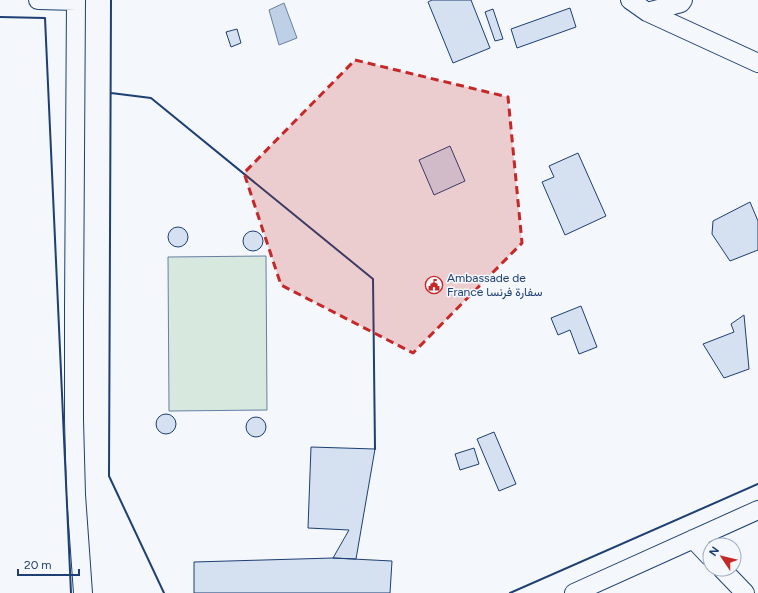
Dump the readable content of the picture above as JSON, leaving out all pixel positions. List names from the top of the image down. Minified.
{"places":{"public building":["Ambassade de France سفارة فرنسا"]},"scale_bar":"20 m","north":"top left"}
